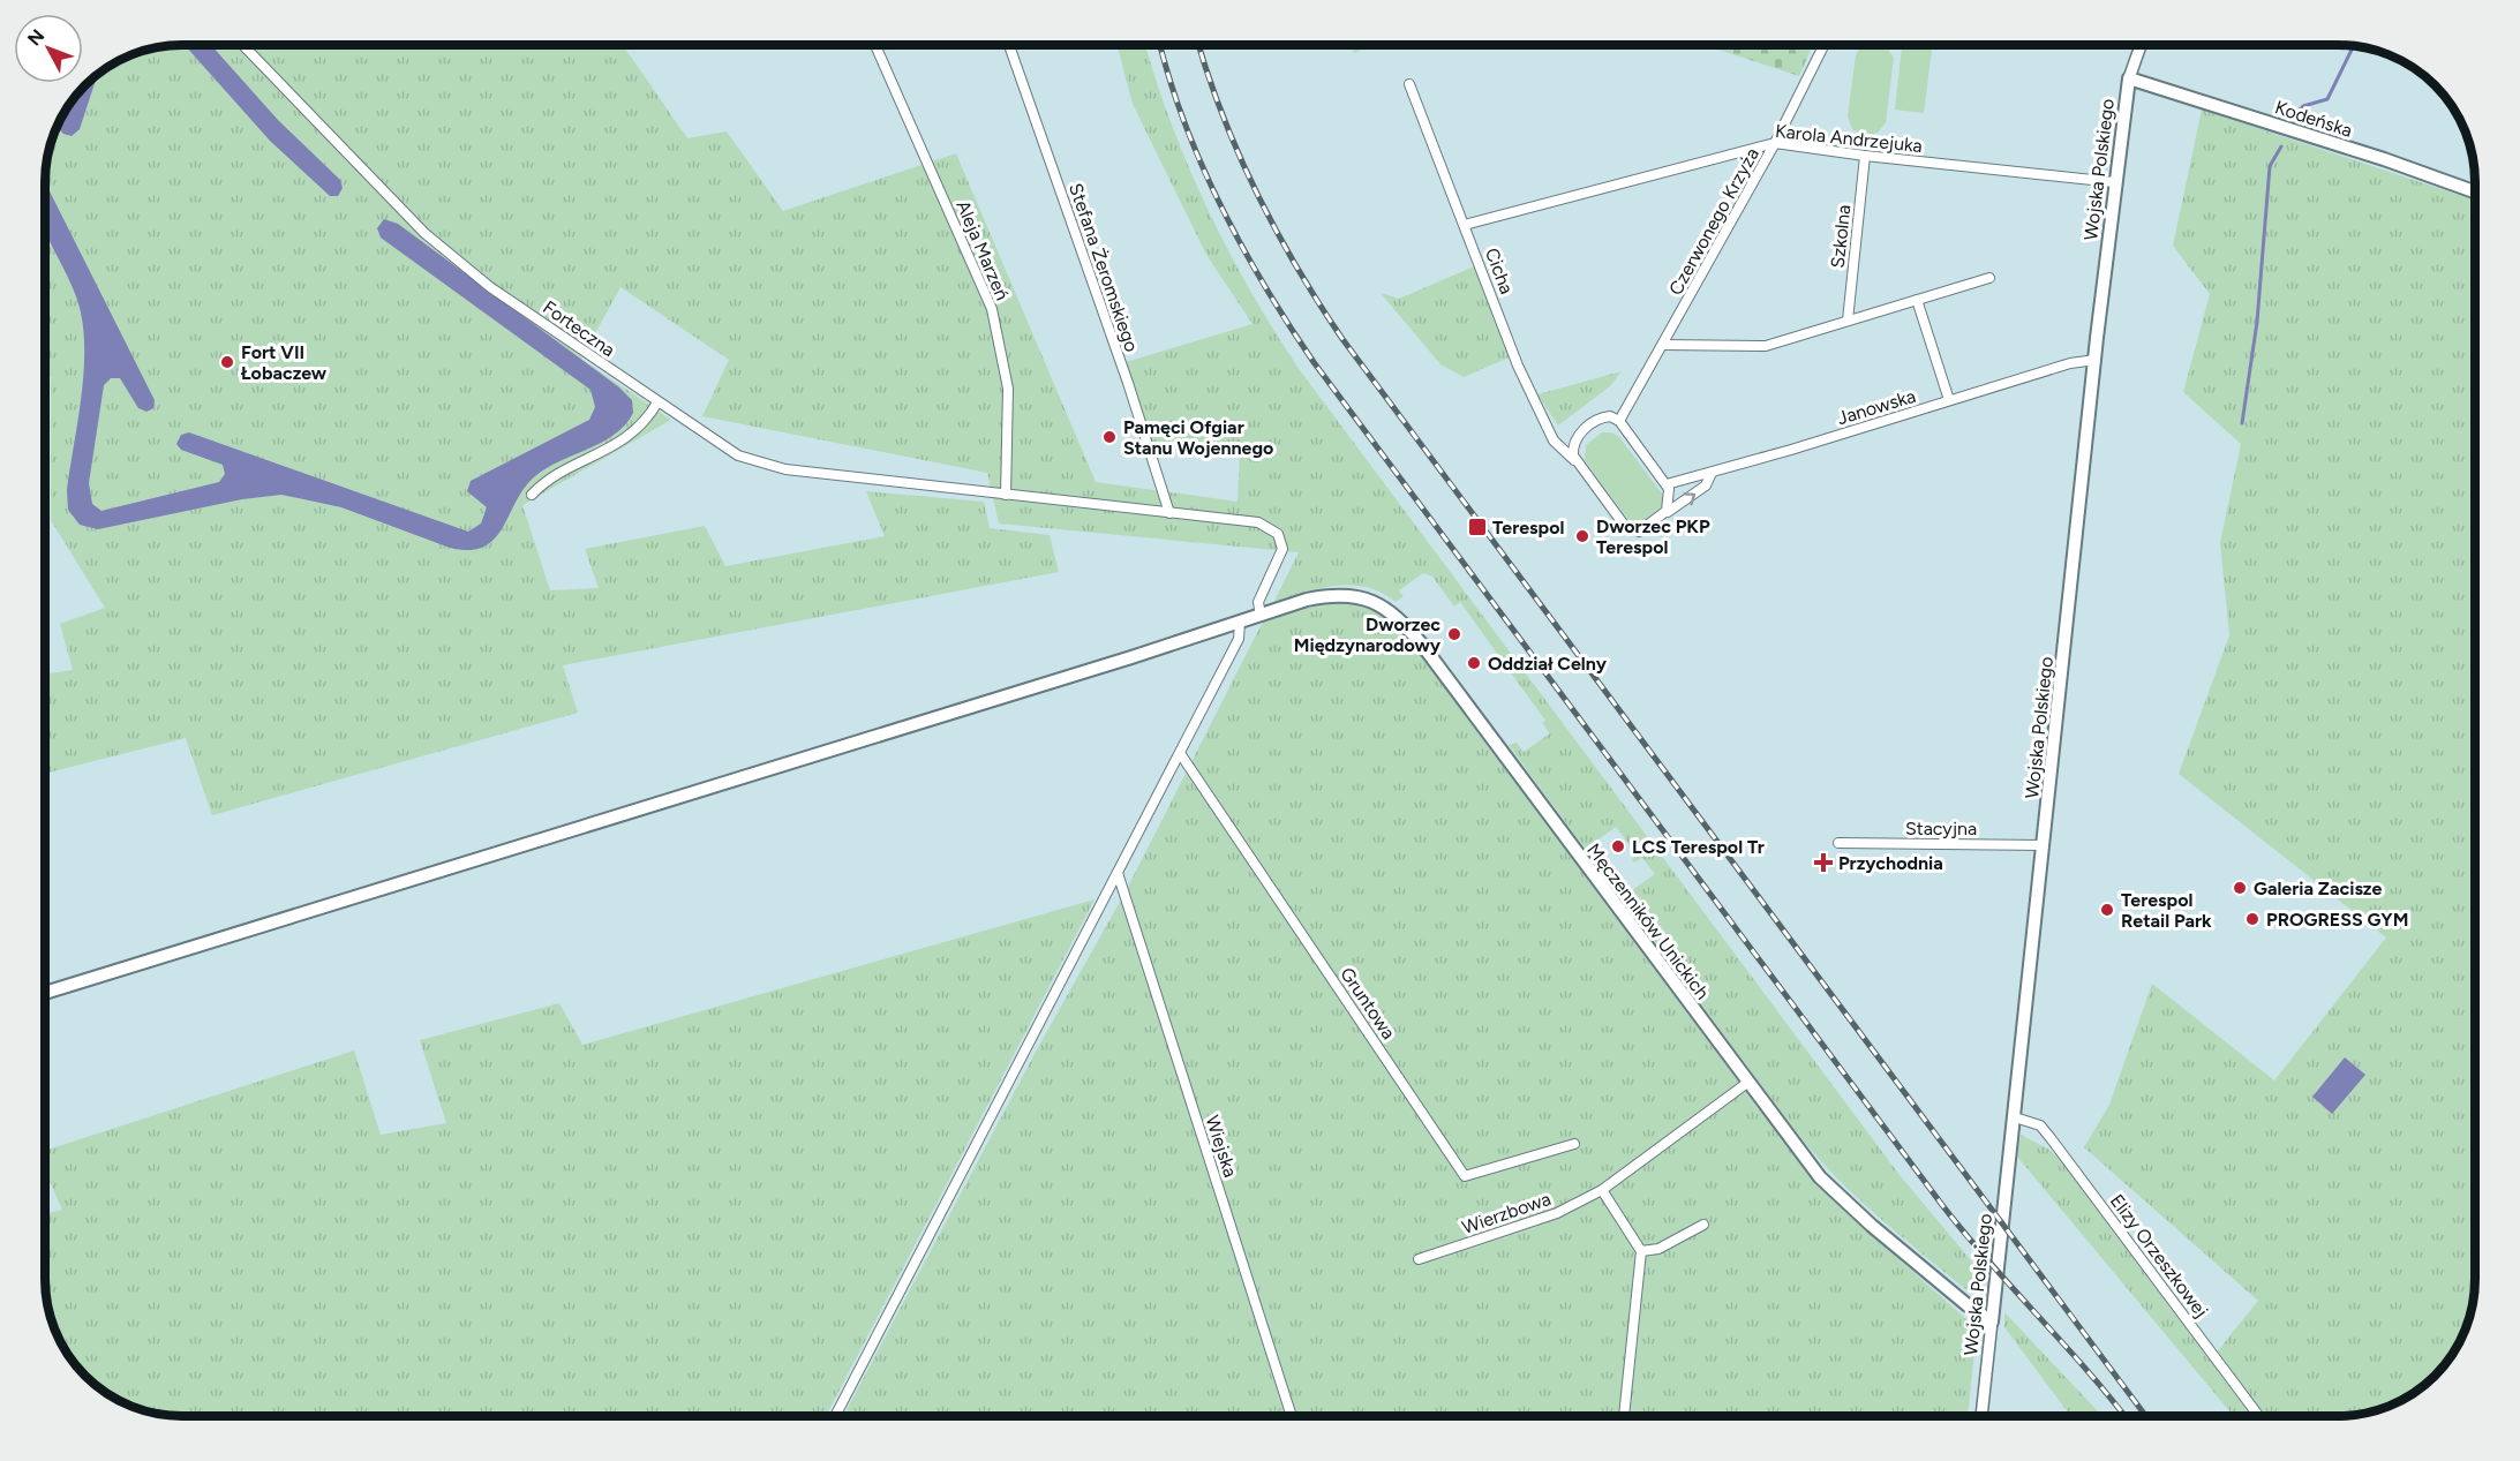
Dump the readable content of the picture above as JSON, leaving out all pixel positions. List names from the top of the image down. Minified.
{"streets":{"main road":["Kodeńska","Wojska Polskiego","Męczenników Unickich"],"street":["Karola Andrzejuka","Czerwonego Krzyża","Szkolna","Aleja Marzeń","Stefana Żeromskiego","Cicha","Forteczna","Janowska","Stacyjna","Gruntowa","Wiejska","Wierzbowa","Elizy Orzeszkowej"]},"crossings":[["Kodeńska","Wojska Polskiego"],["Karola Andrzejuka","Wojska Polskiego"],["Karola Andrzejuka","Czerwonego Krzyża"],["Karola Andrzejuka","Szkolna"],["Karola Andrzejuka","Cicha"],["Wojska Polskiego","Janowska"],["Wojska Polskiego","Stacyjna"],["Wojska Polskiego","Męczenników Unickich"],["Wojska Polskiego","Elizy Orzeszkowej"],["Aleja Marzeń","Forteczna"],["Stefana Żeromskiego","Forteczna"],["Cicha","Janowska"],["Forteczna","Męczenników Unickich"],["Męczenników Unickich","Wierzbowa"]],"places":{"other":["Fort VII Łobaczew","Pamęci Ofgiar Stanu Wojennego","Dworzec PKP Terespol","Dworzec Międzynarodowy","Oddział Celny","LCS Terespol Tr","Galeria Zacisze","Terespol Retail Park","PROGRESS GYM"],"transit":["Terespol"],"health":["Przychodnia"]},"north":"top left"}
